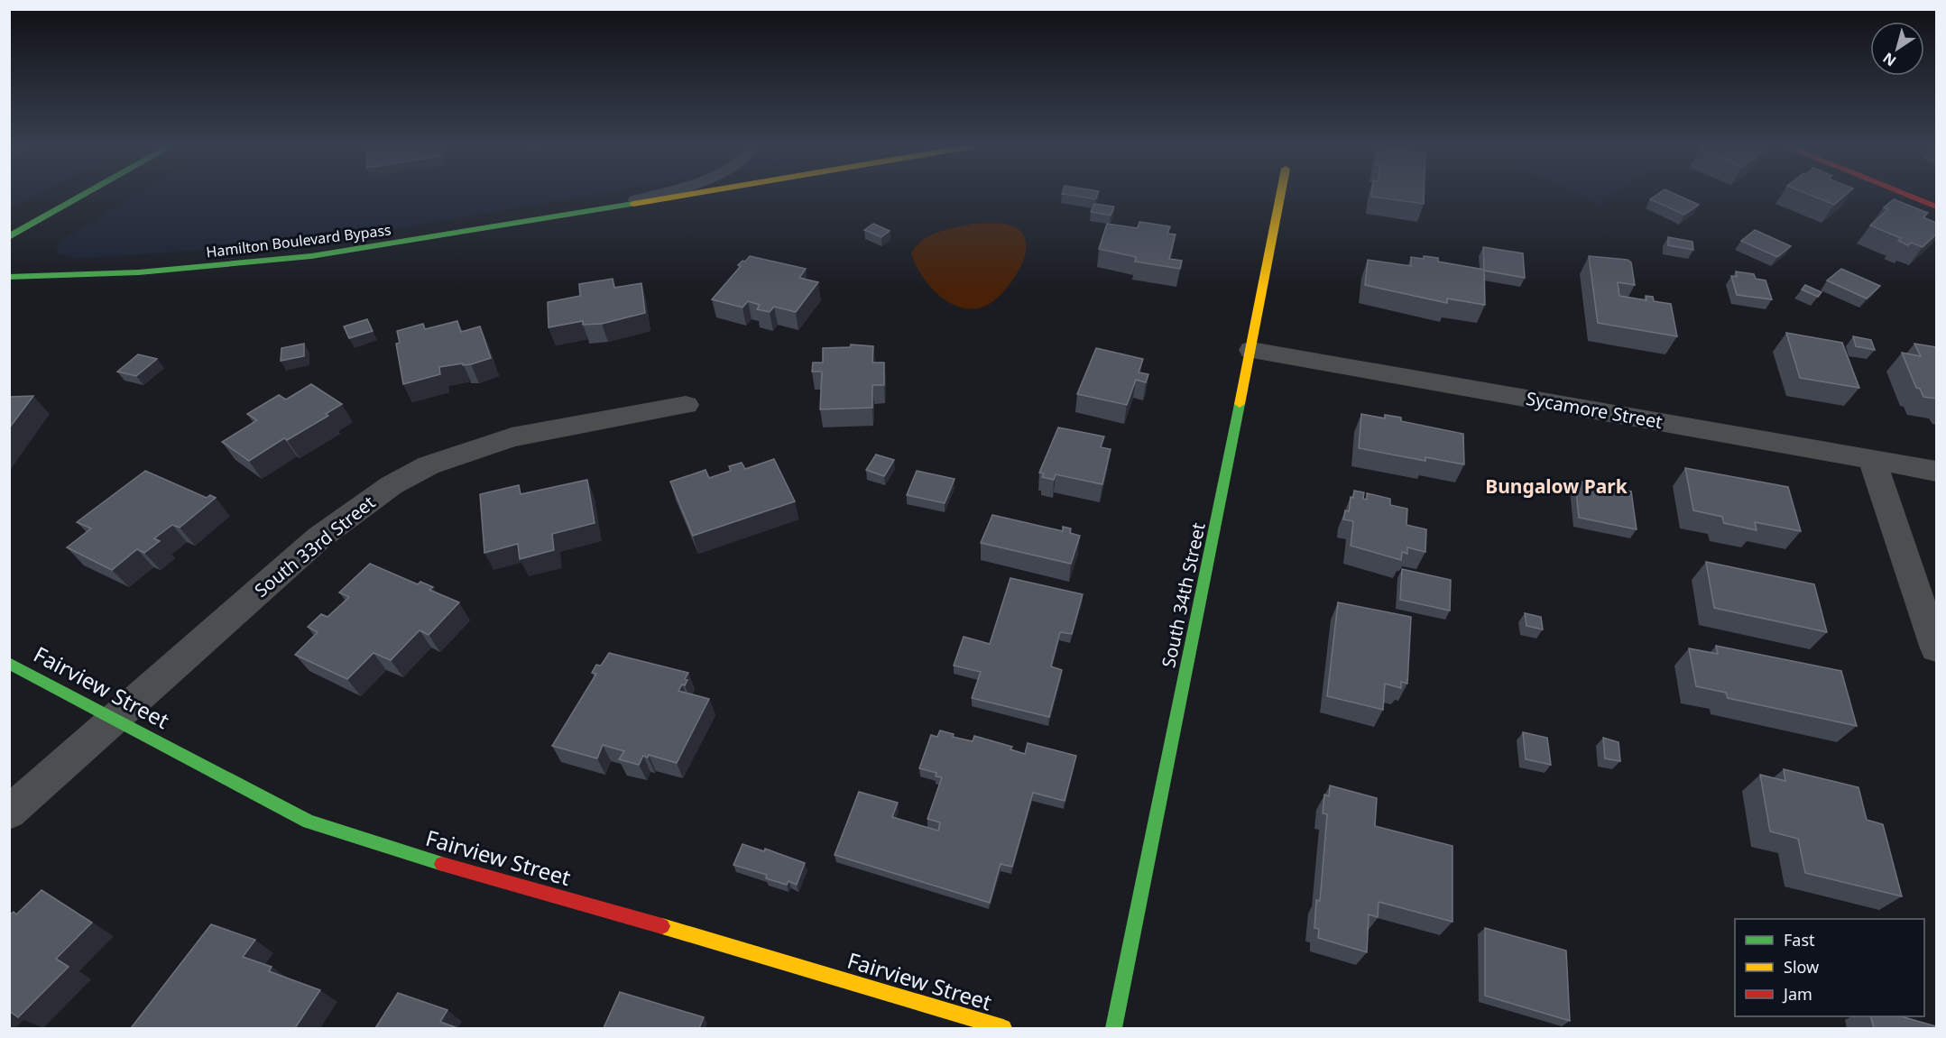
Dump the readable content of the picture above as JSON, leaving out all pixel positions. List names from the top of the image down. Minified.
{"streets":{"street":["Hamilton Boulevard Bypass","Sycamore Street","South 33rd Street","South 34th Street","Fairview Street"]},"crossings":[["Sycamore Street","South 34th Street"],["South 33rd Street","Fairview Street"]],"districts":["Bungalow Park"],"legend":["Fast","Slow","Jam"],"north":"bottom left"}
